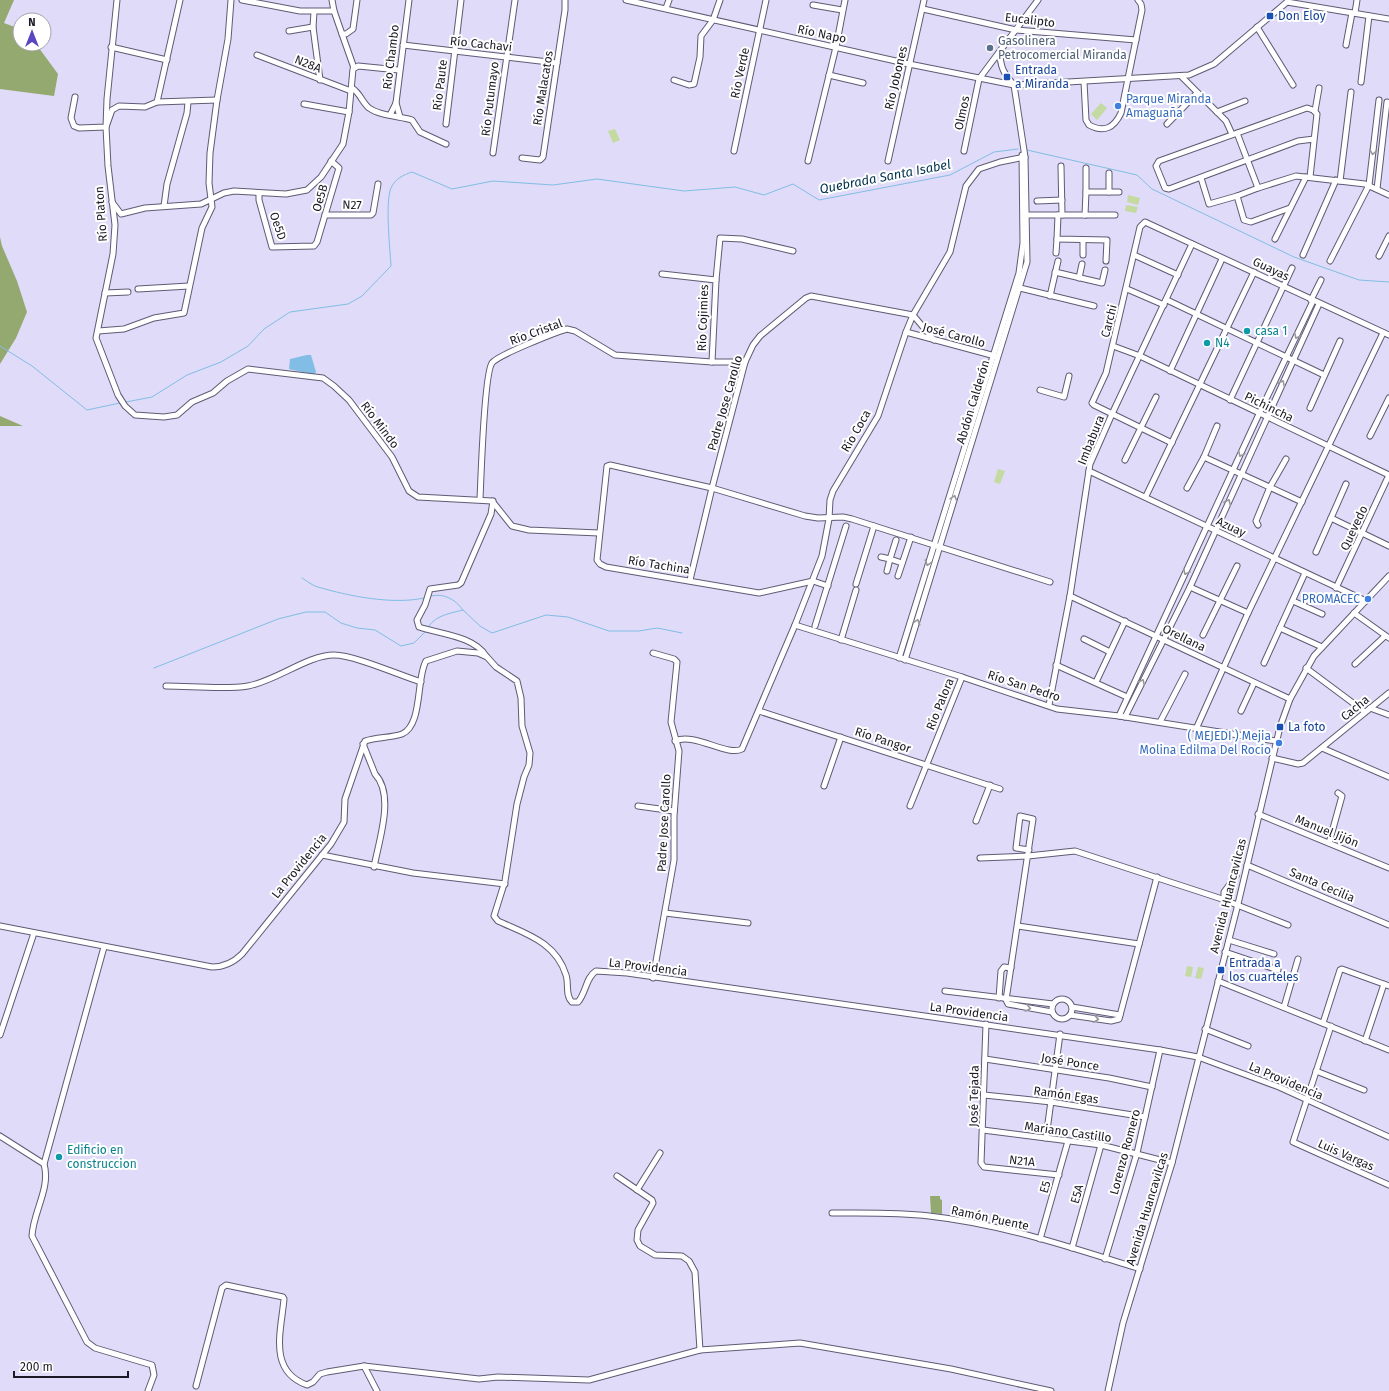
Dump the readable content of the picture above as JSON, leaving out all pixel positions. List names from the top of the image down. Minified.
{"streets":{"street":["Eucalipto","Río Napo","Río Cachavi","Río Chambo","N28A","Río Verde","Río Jobones","Río Paute","Río Malacatos","Río Putumayo","Olmos","Oe5B","N27","Río Platon","Oe5D","Guayas","Río Cojimies","Carchi","Río Cristal","José Carollo","Abdón Calderón","Padre Jose Carollo","Pichincha","Río Mindo","Río Coca","Imbabura","Azuay","Quevedo","Río Tachina","Orellana","Río San Pedro","Río Palora","Cacha","Río Pangor","Manuel Jijón","La Providencia","Santa Cecilia","Avenida Huancavilcas","José Ponce","Ramón Egas","José Tejada","Mariano Castillo","Lorenzo Romero","Luis Vargas","N21A","E5","E5A","Ramón Puente"]},"crossings":[["Eucalipto","Río Jobones"],["Río Napo","Río Verde"],["Río Napo","Río Jobones"],["Río Napo","Olmos"],["Río Napo","Abdón Calderón"],["Río Cachavi","Río Chambo"],["Río Cachavi","Río Paute"],["Río Cachavi","Río Malacatos"],["Río Cachavi","Río Putumayo"],["Oe5B","N27"],["Oe5B","Oe5D"],["Río Platon","Río Mindo"],["Guayas","Carchi"],["Guayas","Imbabura"],["Río Cojimies","Río Cristal"],["Carchi","Pichincha"],["Carchi","Imbabura"],["Río Cristal","Padre Jose Carollo"],["Río Cristal","Río Mindo"],["José Carollo","Abdón Calderón"],["José Carollo","Río Coca"],["Abdón Calderón","Río Coca"],["Abdón Calderón","Río San Pedro"],["Padre Jose Carollo","Río Coca"],["Padre Jose Carollo","Río Tachina"],["Padre Jose Carollo","La Providencia"],["Pichincha","Imbabura"],["Pichincha","Quevedo"],["Río Coca","Río Tachina"],["Río Coca","Río San Pedro"],["Río Coca","Río Pangor"],["Imbabura","Azuay"],["Imbabura","Orellana"],["Imbabura","Río San Pedro"],["Azuay","Quevedo"],["Azuay","Avenida Huancavilcas"],["Orellana","Avenida Huancavilcas"],["Río San Pedro","Río Palora"],["Río San Pedro","Avenida Huancavilcas"],["Río Palora","Río Pangor"],["Cacha","Avenida Huancavilcas"],["Manuel Jijón","Avenida Huancavilcas"],["La Providencia","Avenida Huancavilcas"],["La Providencia","José Tejada"],["La Providencia","Lorenzo Romero"],["La Providencia","Luis Vargas"],["Santa Cecilia","Avenida Huancavilcas"],["Avenida Huancavilcas","Mariano Castillo"],["Avenida Huancavilcas","Ramón Puente"],["José Ponce","José Tejada"],["José Ponce","Lorenzo Romero"],["Ramón Egas","José Tejada"],["Ramón Egas","Lorenzo Romero"],["José Tejada","Mariano Castillo"],["José Tejada","N21A"],["Mariano Castillo","Lorenzo Romero"],["Mariano Castillo","E5"],["Mariano Castillo","E5A"],["Lorenzo Romero","Ramón Puente"],["N21A","E5"],["E5","Ramón Puente"],["E5A","Ramón Puente"]],"water":["Quebrada Santa Isabel"],"places":{"transit":["Don Eloy","Entrada a Miranda","La foto","Entrada a los cuarteles"],"other":["Gasolinera Petrocomercial Miranda","Parque Miranda Amaguaña","casa 1","N4","PROMACEC","( MEJEDI ) Mejia Molina Edilma Del Rocío","Edificio en construccion"]},"scale_bar":"200 m","north":"top"}
